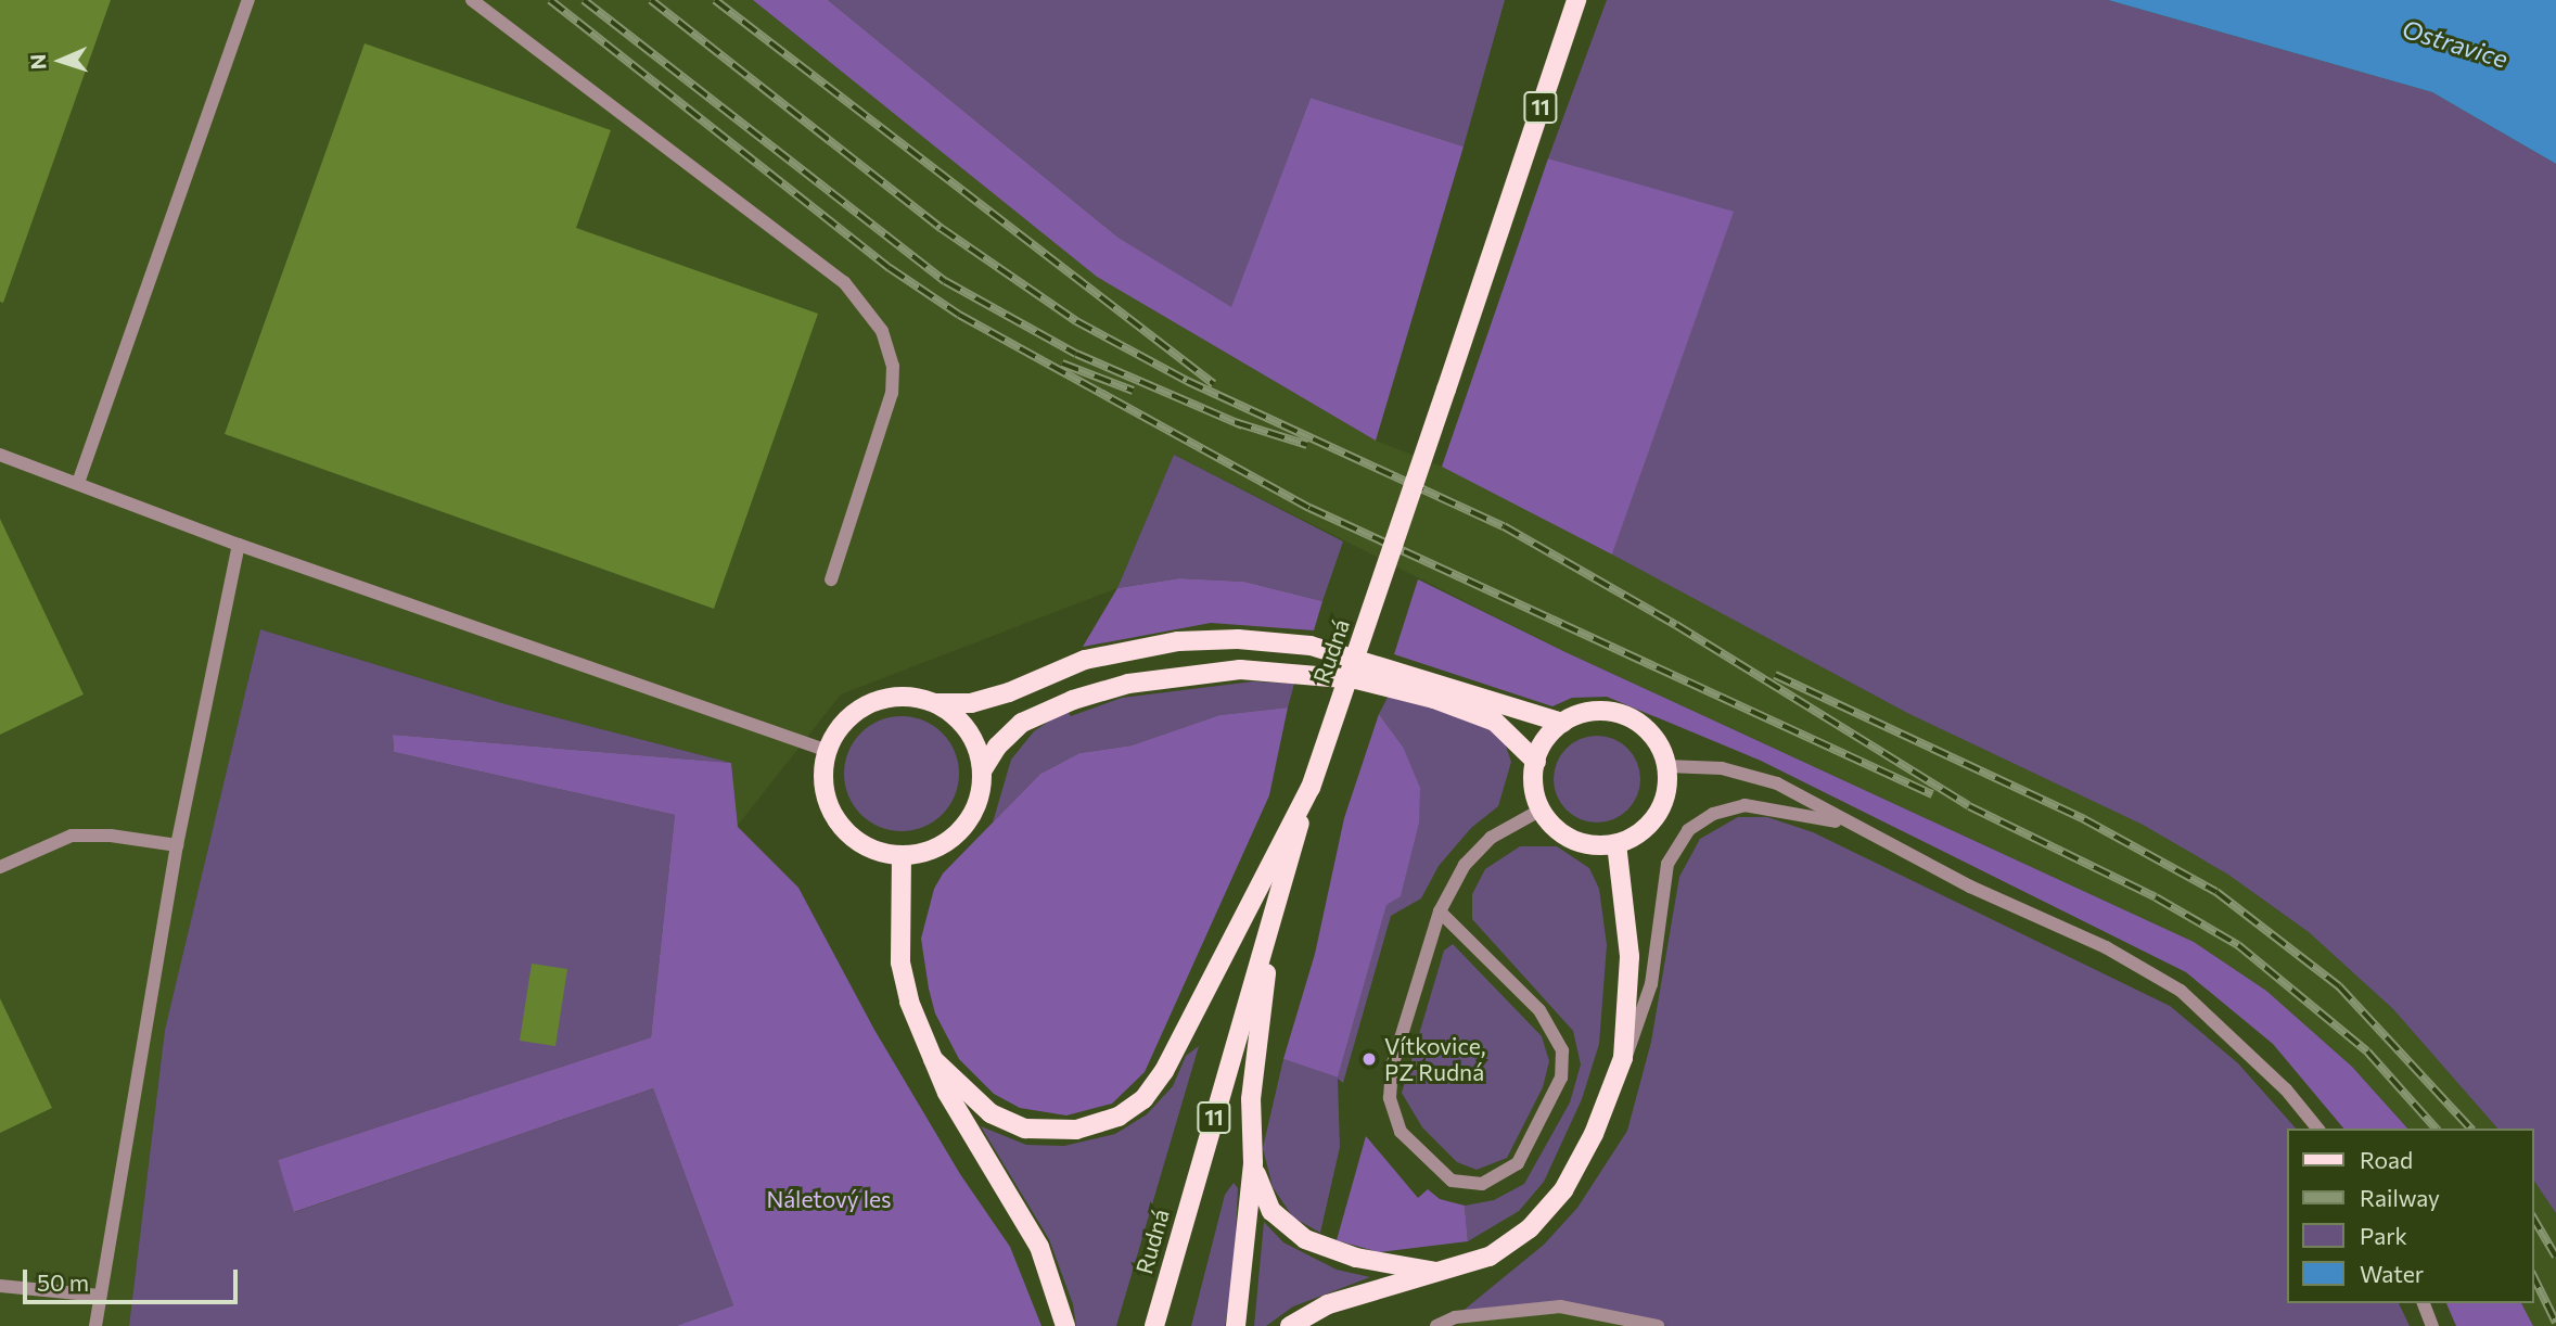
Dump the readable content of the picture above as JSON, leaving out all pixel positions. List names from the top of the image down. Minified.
{"streets":{"main road":["11","Rudná"]},"water":["Ostravice"],"parks":["Náletový les"],"places":["Vítkovice, PZ Rudná"],"legend":["Road","Railway","Park","Water"],"scale_bar":"50 m","north":"left"}
